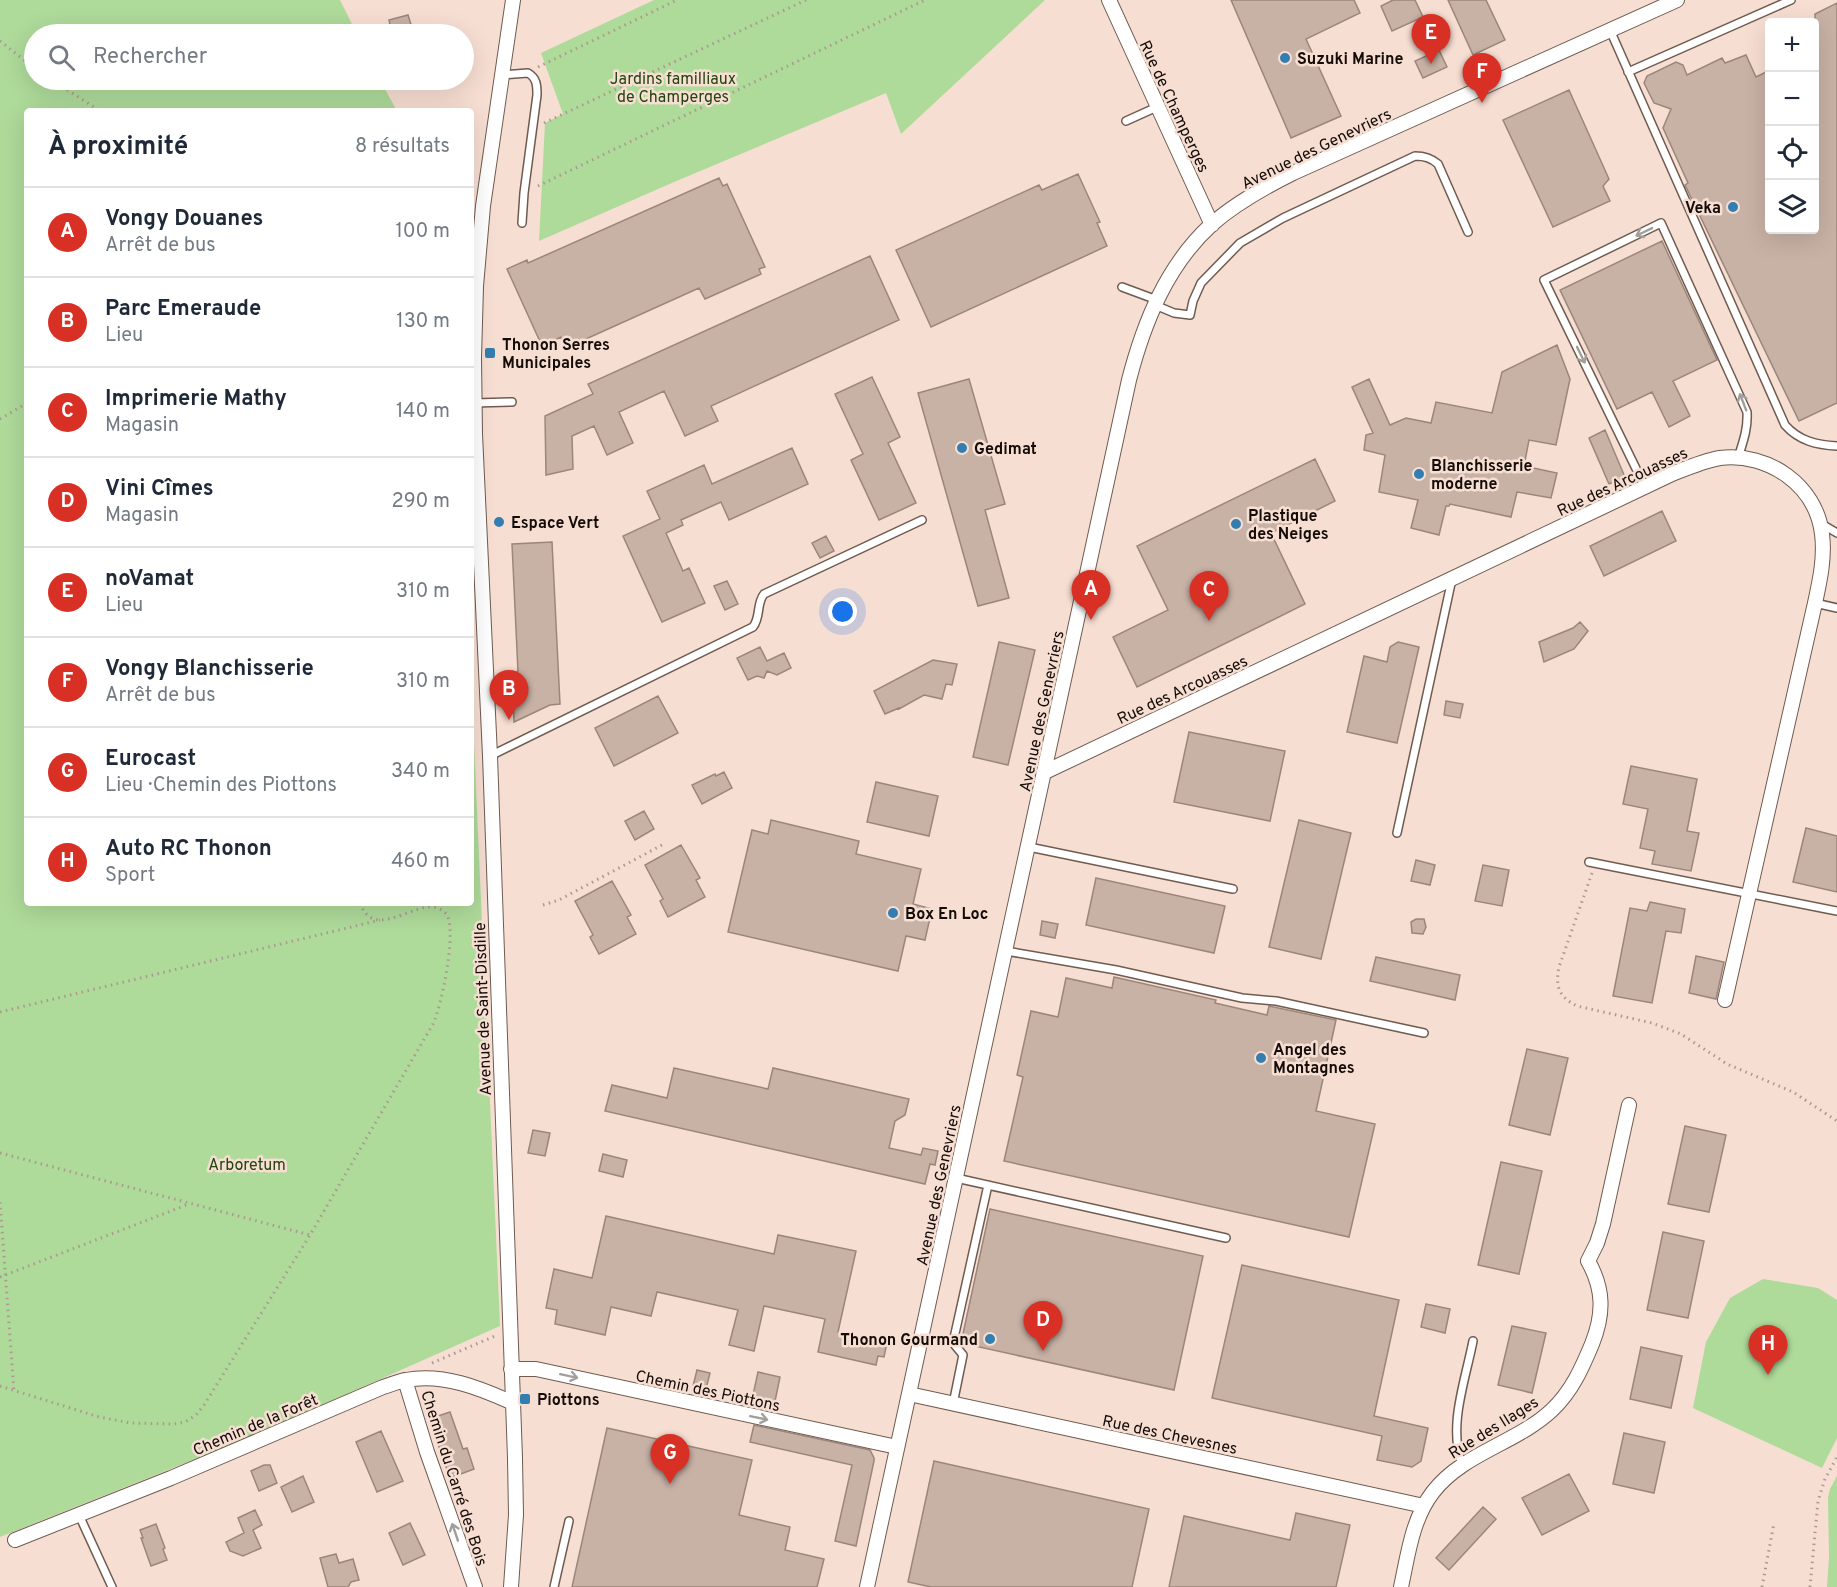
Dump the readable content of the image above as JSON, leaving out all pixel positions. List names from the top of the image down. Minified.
{"streets":{"street":["Rue de Champerges","Avenue des Genevriers","Rue des Arcouasses","Avenue de Saint-Disdille","Chemin des Piottons","Chemin de la Forêt","Rue des Ilages","Rue des Chevesnes","Chemin du Carré des Bois"]},"crossings":[["Rue de Champerges","Avenue des Genevriers"],["Avenue des Genevriers","Rue des Arcouasses"],["Avenue des Genevriers","Chemin des Piottons"],["Avenue des Genevriers","Rue des Chevesnes"],["Avenue de Saint-Disdille","Chemin des Piottons"],["Avenue de Saint-Disdille","Chemin de la Forêt"],["Chemin de la Forêt","Chemin du Carré des Bois"],["Rue des Ilages","Rue des Chevesnes"]],"one_way":["Chemin des Piottons","Chemin du Carré des Bois"],"parks":["Jardins familliaux de Champerges","Arboretum"],"places":{"other":["Suzuki Marine","Veka","Gedimat","Blanchisserie moderne","Espace Vert","Plastique des Neiges","Box En Loc","Angel des Montagnes","Thonon Gourmand"],"transit":["Thonon Serres Municipales","Piottons"]},"page":{"pins":["E","F","A","C","B","D","H","G"],"map_buttons":["+","−"],"search":"Rechercher","heading":["À proximité","8 résultats"],"list":[{"mark":"A","name":"Vongy Douanes","note":"Arrêt de bus","value":"100 m"},{"mark":"B","name":"Parc Emeraude","note":"Lieu","value":"130 m"},{"mark":"C","name":"Imprimerie Mathy","note":"Magasin","value":"140 m"},{"mark":"D","name":"Vini Cîmes","note":"Magasin","value":"290 m"},{"mark":"E","name":"noVamat","note":"Lieu","value":"310 m"},{"mark":"F","name":"Vongy Blanchisserie","note":"Arrêt de bus","value":"310 m"},{"mark":"G","name":"Eurocast","note":"Lieu · Chemin des Piottons","value":"340 m"},{"mark":"H","name":"Auto RC Thonon","note":"Sport","value":"460 m"}]}}
